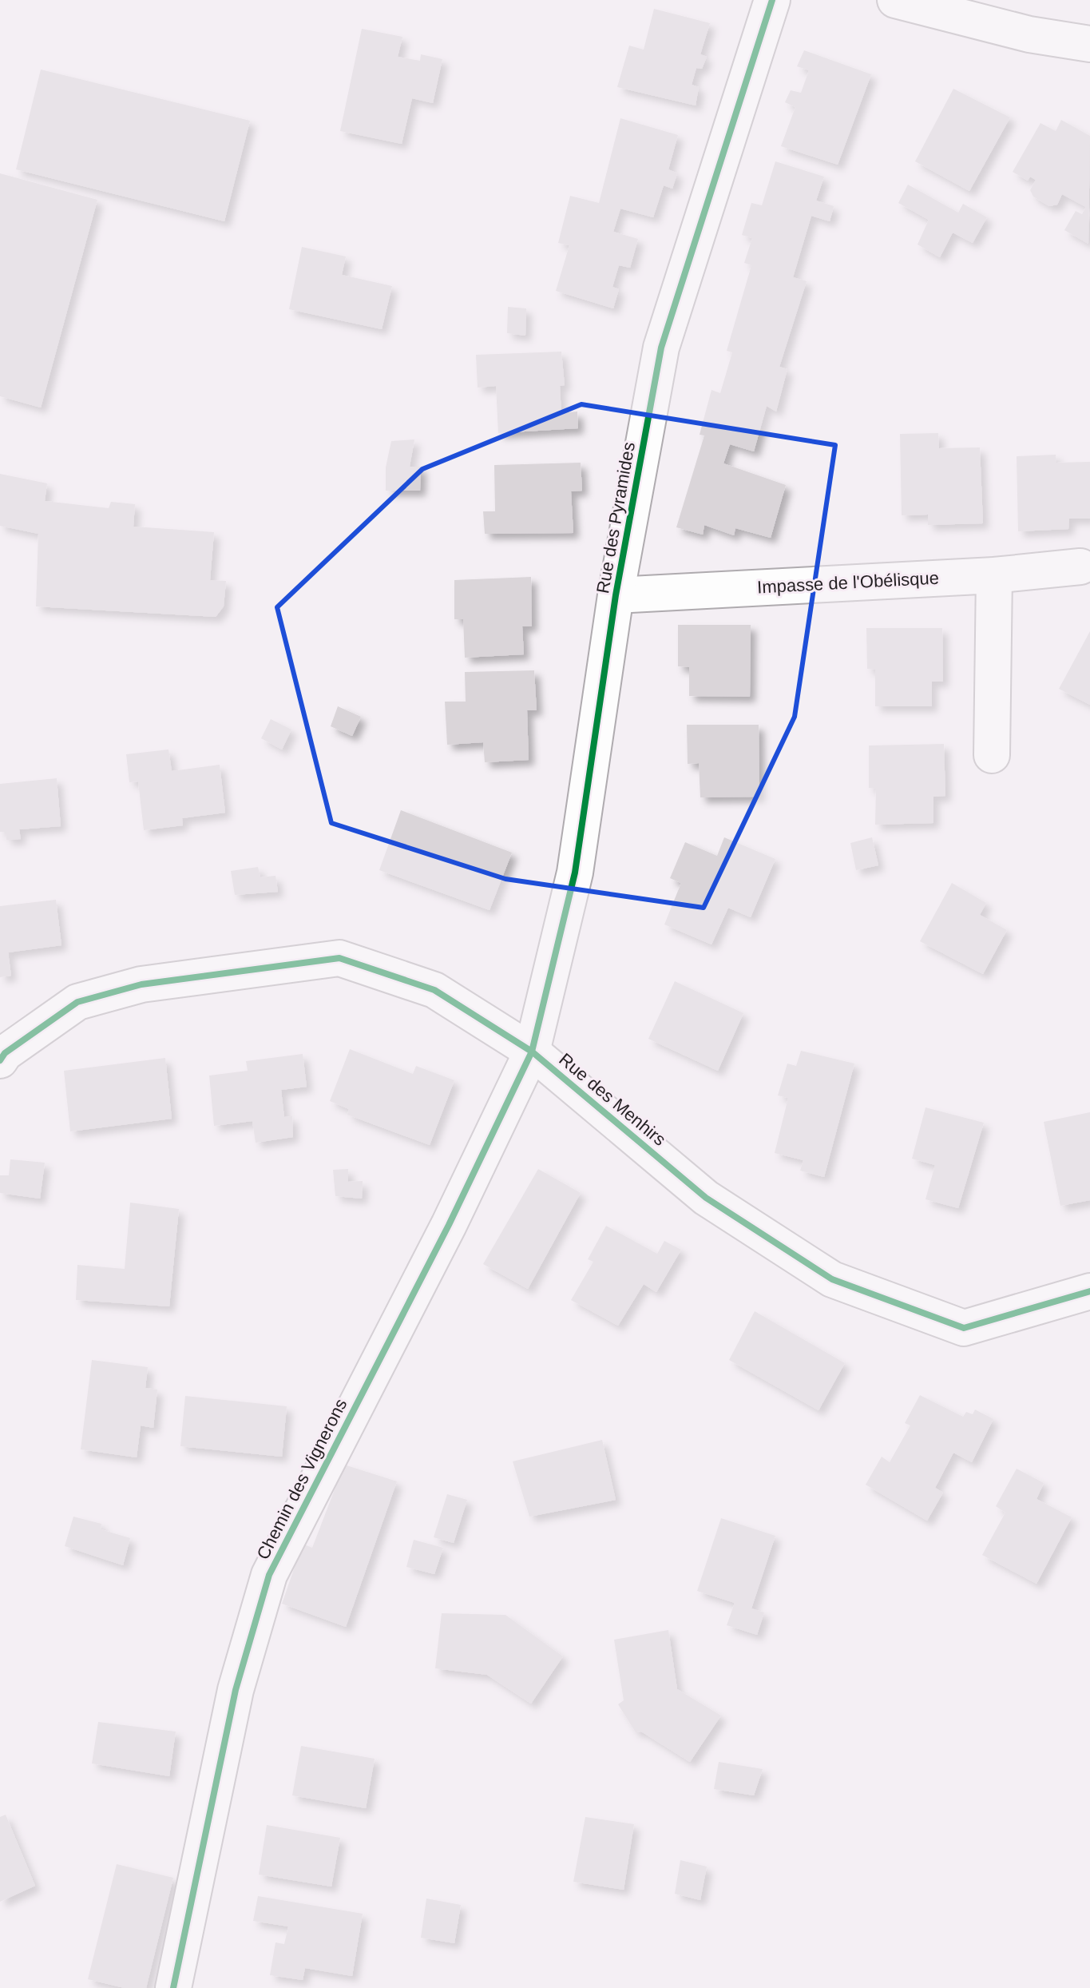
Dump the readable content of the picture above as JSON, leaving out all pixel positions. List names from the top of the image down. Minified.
{"streets":{"street":["Rue des Pyramides","Impasse de l'Obélisque","Rue des Menhirs","Chemin des Vignerons"]},"crossings":[["Rue des Pyramides","Impasse de l'Obélisque"],["Rue des Pyramides","Rue des Menhirs"],["Rue des Pyramides","Chemin des Vignerons"],["Rue des Menhirs","Chemin des Vignerons"]]}
